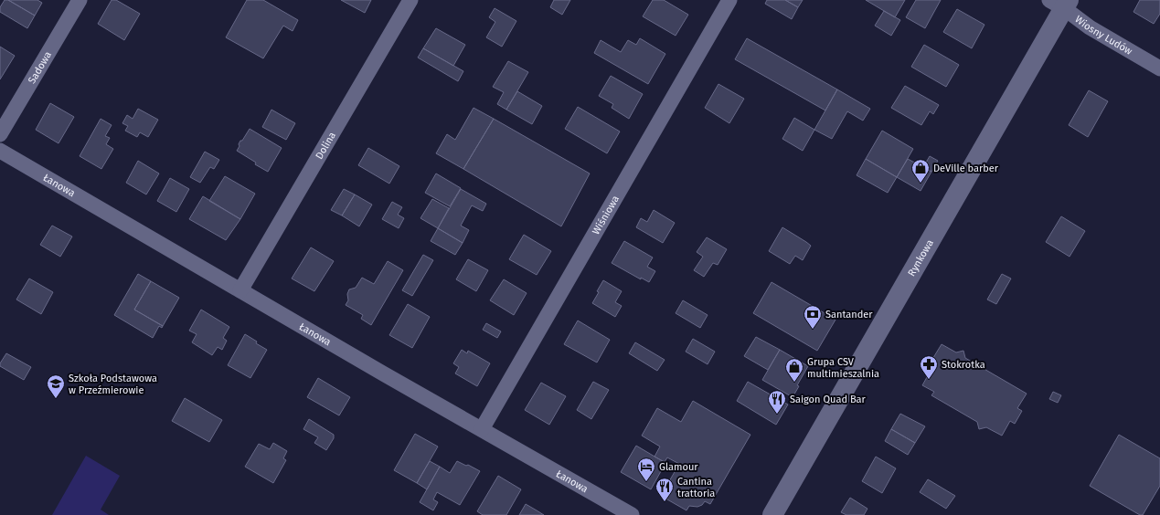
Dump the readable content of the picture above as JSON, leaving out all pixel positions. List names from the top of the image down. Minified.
{"streets":{"street":["Wiosny Ludów","Sadowa","Dolina","Łanowa","Wiśniowa","Rynkowa"]},"crossings":[["Wiosny Ludów","Rynkowa"],["Dolina","Łanowa"],["Łanowa","Wiśniowa"]],"places":{"shop":["DeVille barber","Grupa CSV multimieszalnia"],"bank":["Santander"],"pharmacy":["Stokrotka"],"school or university":["Szkoła Podstawowa w Przeźmierowie"],"restaurant":["Saigon Quad Bar","Cantina trattoria"],"hotel":["Glamour"]}}
